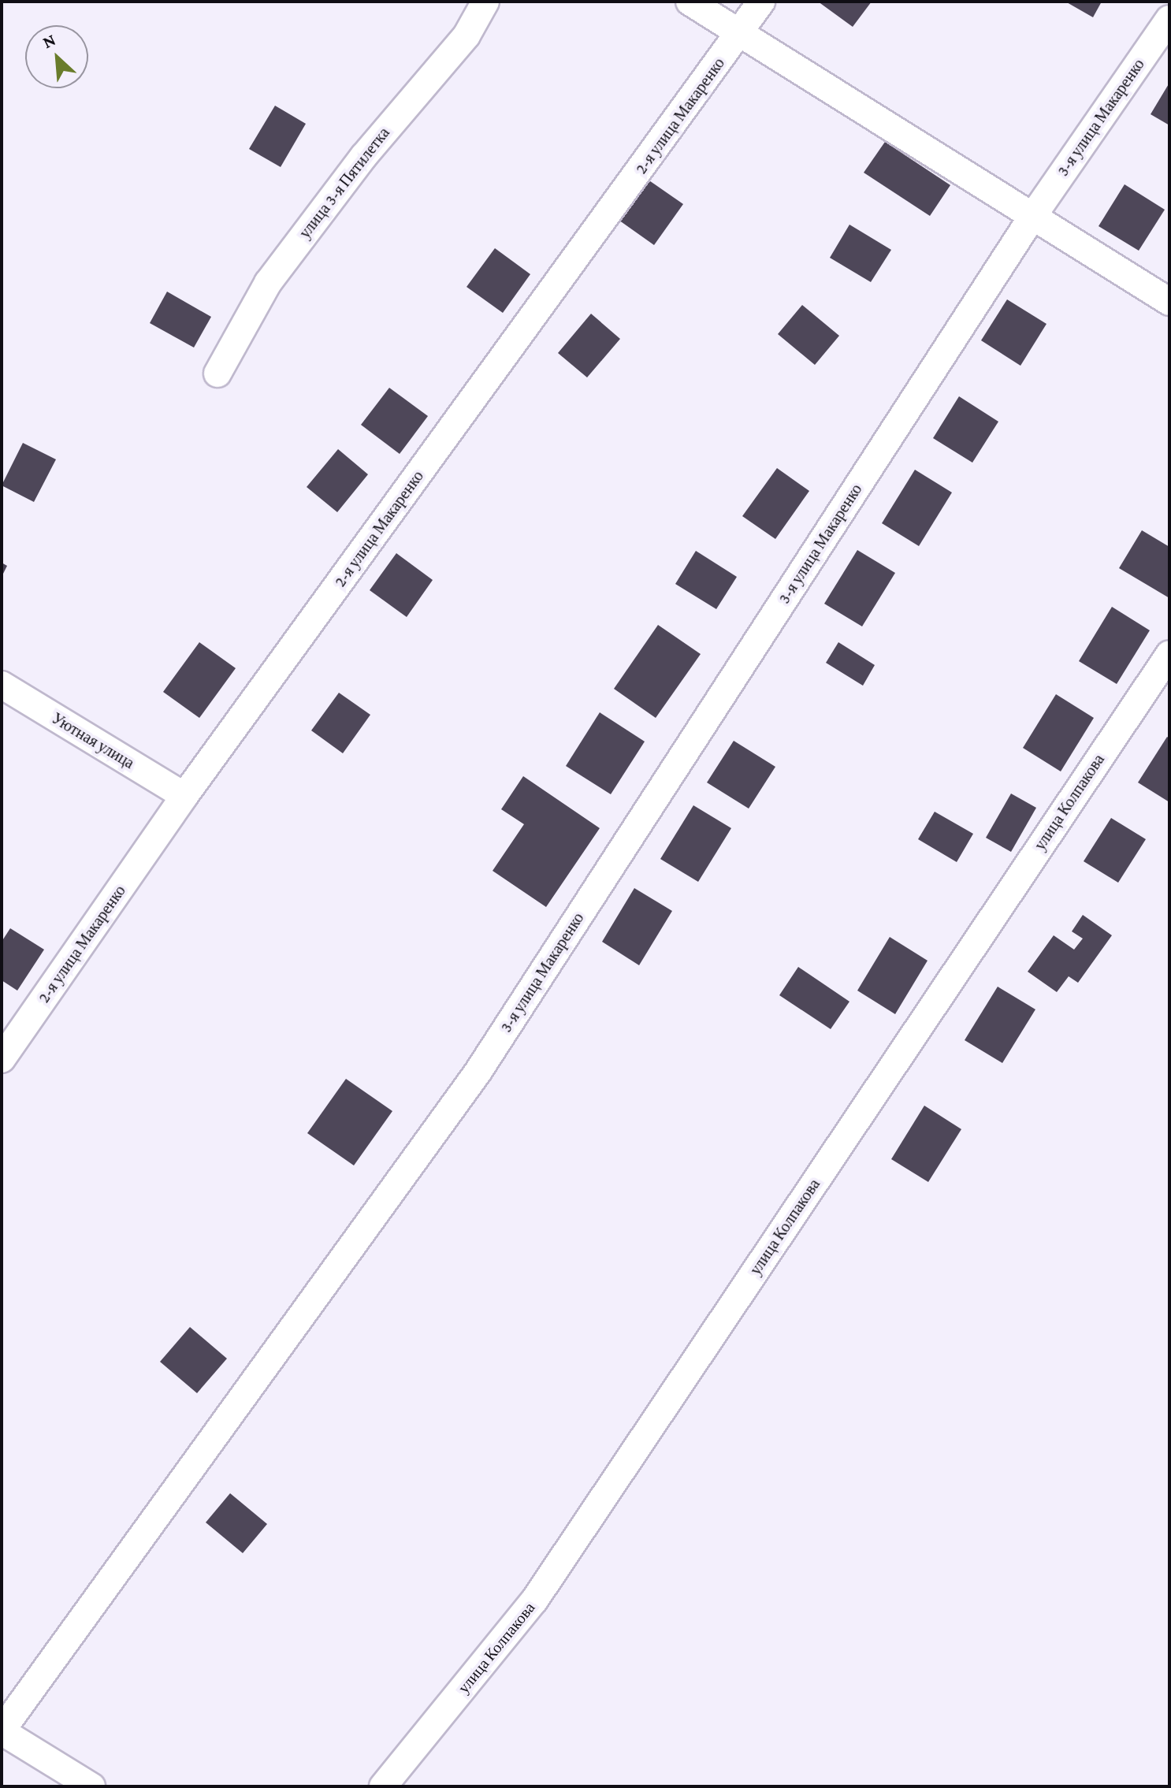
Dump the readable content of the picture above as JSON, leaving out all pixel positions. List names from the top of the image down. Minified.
{"streets":{"street":["2-я улица Макаренко","3-я улица Макаренко","улица 3-я Пятилетка","Уютная улица","улица Колпакова"]},"crossings":[["2-я улица Макаренко","Уютная улица"]],"north":"top left"}
